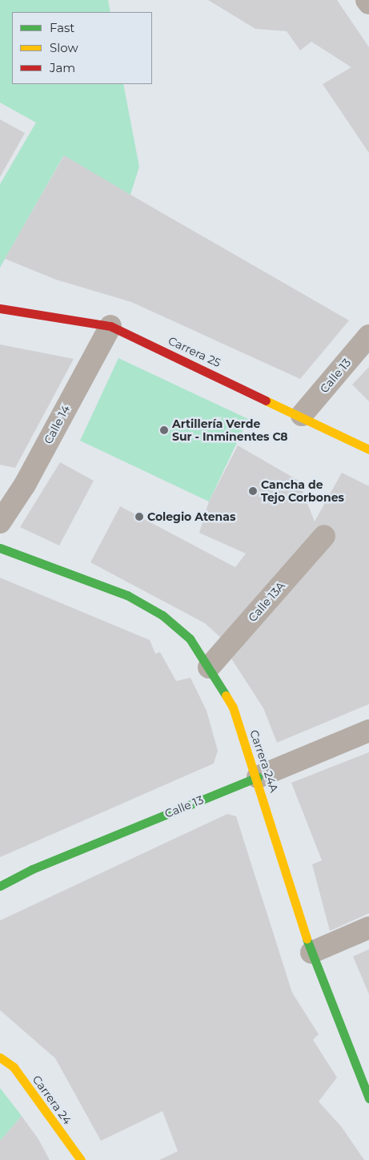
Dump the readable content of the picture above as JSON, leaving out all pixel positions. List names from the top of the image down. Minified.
{"streets":{"street":["Carrera 25","Calle 13","Calle 14","Calle 13A","Carrera 24A","Carrera 24"]},"crossings":[["Carrera 25","Calle 13"],["Carrera 25","Calle 14"],["Calle 13","Carrera 24A"],["Calle 13A","Carrera 24A"]],"places":["Artillería Verde Sur - Inminentes C8","Cancha de Tejo Corbones","Colegio Atenas"],"legend":["Fast","Slow","Jam"]}
